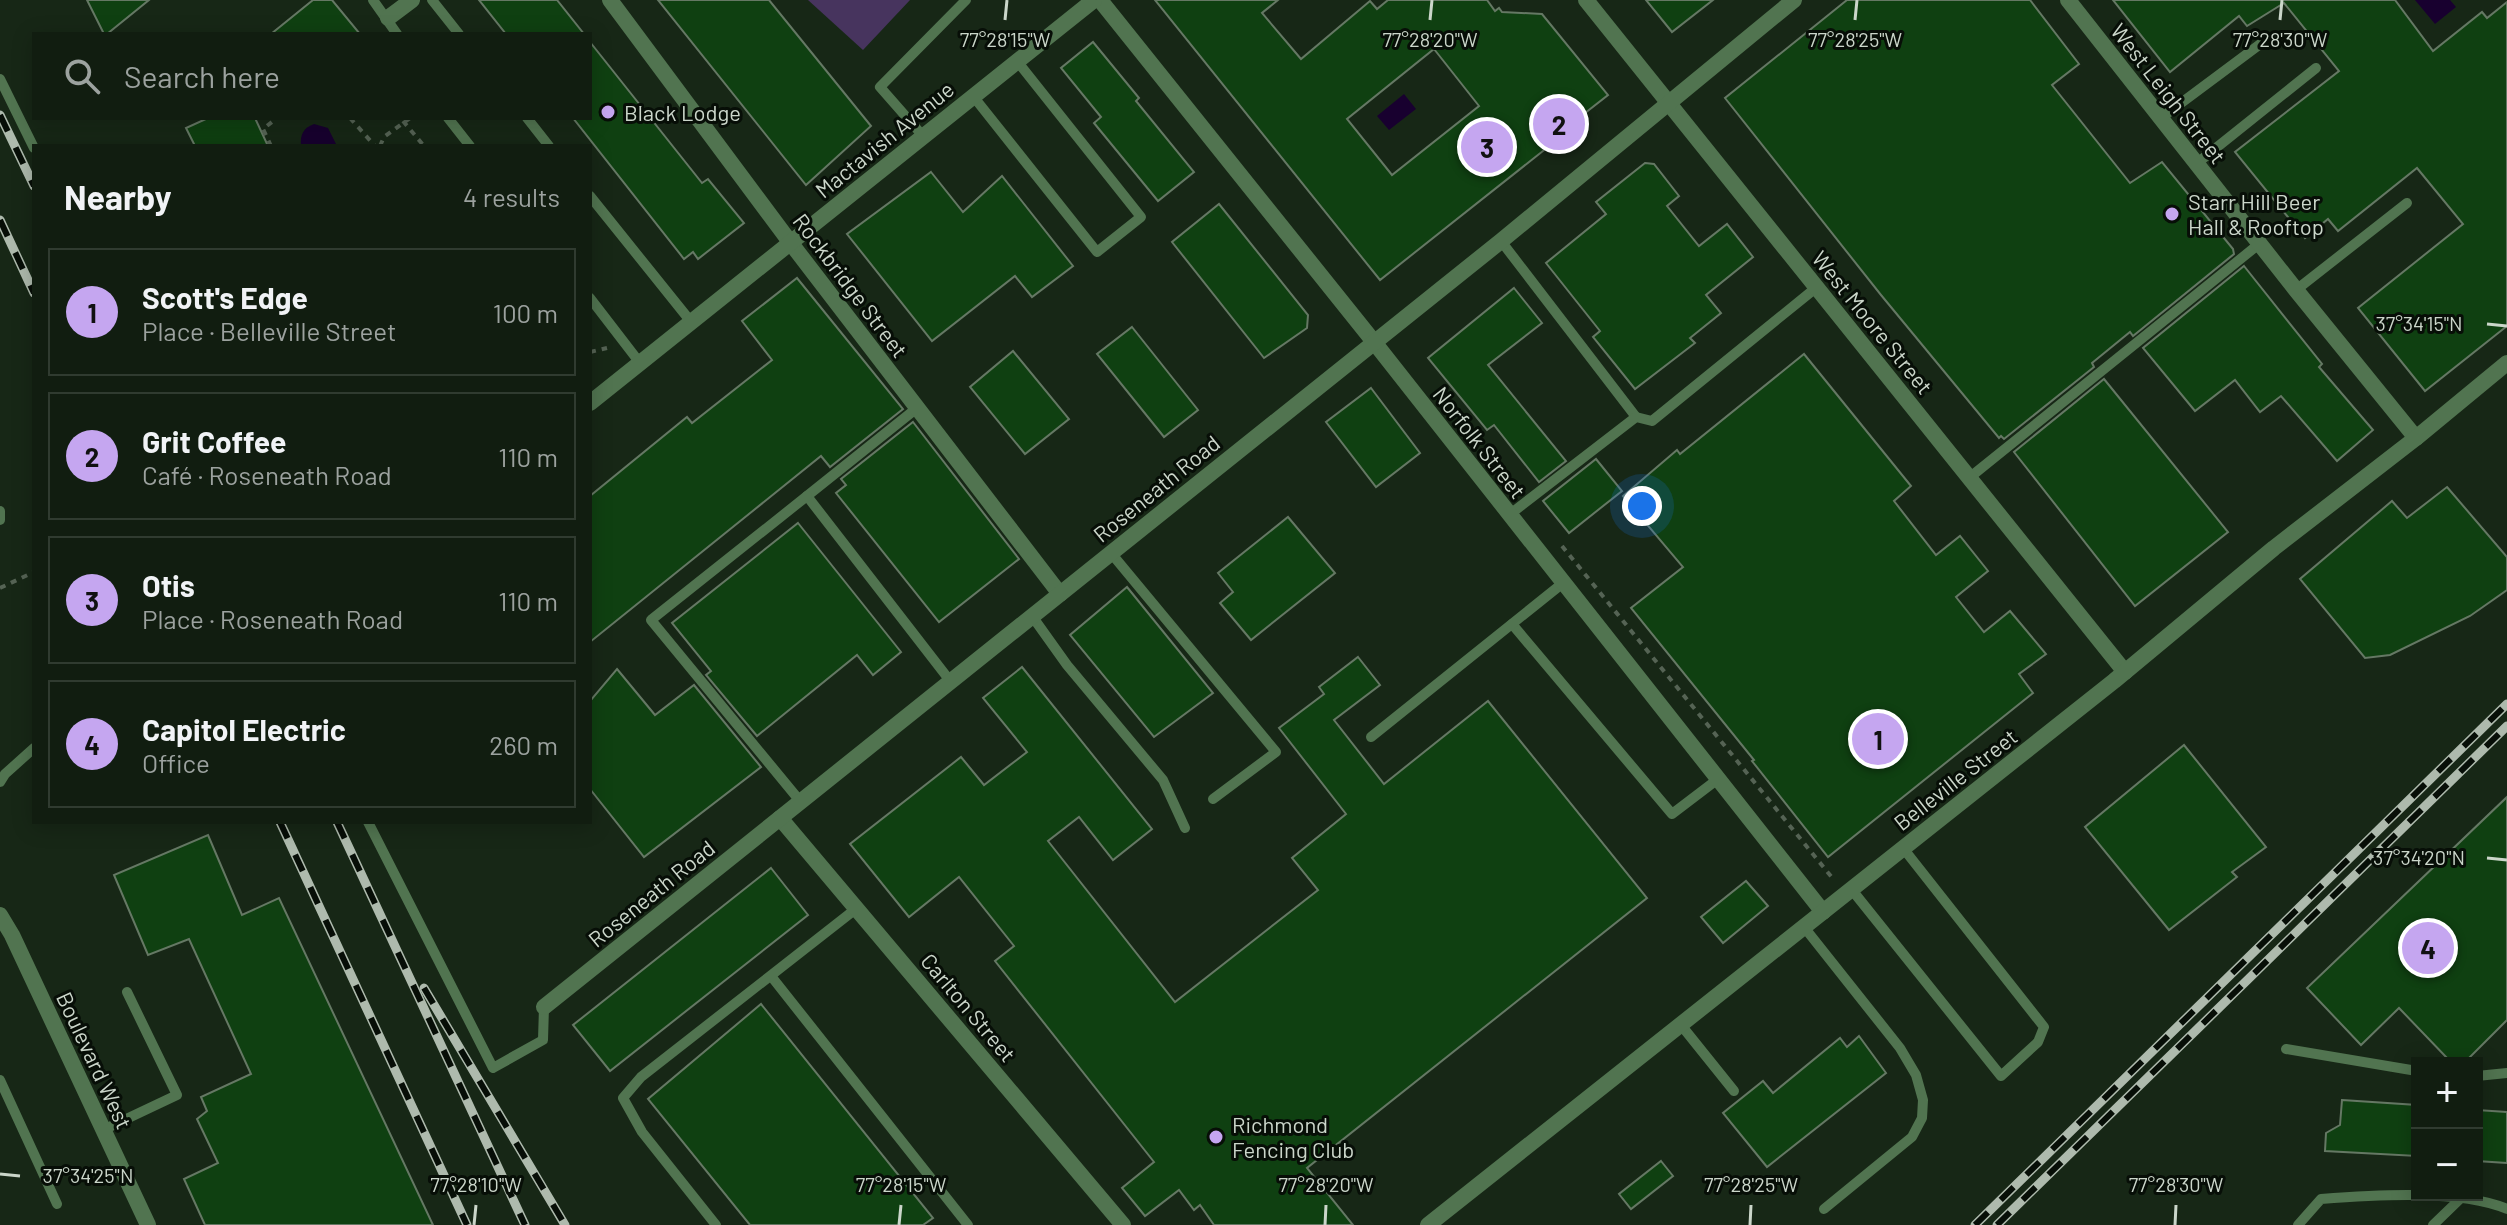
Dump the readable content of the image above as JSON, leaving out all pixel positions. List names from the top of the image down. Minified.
{"streets":{"street":["West Leigh Street","Mactavish Avenue","Rockbridge Street","West Moore Street","Norfolk Street","Roseneath Road","Belleville Street","Carlton Street","Boulevard West"]},"crossings":[["West Leigh Street","Belleville Street"],["Mactavish Avenue","Rockbridge Street"],["Mactavish Avenue","Norfolk Street"],["Rockbridge Street","Roseneath Road"],["West Moore Street","Roseneath Road"],["West Moore Street","Belleville Street"],["Norfolk Street","Roseneath Road"],["Norfolk Street","Belleville Street"],["Roseneath Road","Carlton Street"]],"places":["Black Lodge","Starr Hill Beer Hall & Rooftop","Richmond Fencing Club"],"page":{"search":"Search here","pins":["2","3","1","4"],"heading":["Nearby","4 results"],"list":[{"mark":"1","name":"Scott's Edge","note":"Place · Belleville Street","value":"100 m"},{"mark":"2","name":"Grit Coffee","note":"Café · Roseneath Road","value":"110 m"},{"mark":"3","name":"Otis","note":"Place · Roseneath Road","value":"110 m"},{"mark":"4","name":"Capitol Electric","note":"Office","value":"260 m"}],"map_buttons":["+","−"]},"coordinates":["77°28'15\"W","77°28'20\"W","77°28'25\"W","77°28'30\"W","37°34'15\"N","37°34'20\"N","37°34'25\"N","77°28'10\"W"]}
